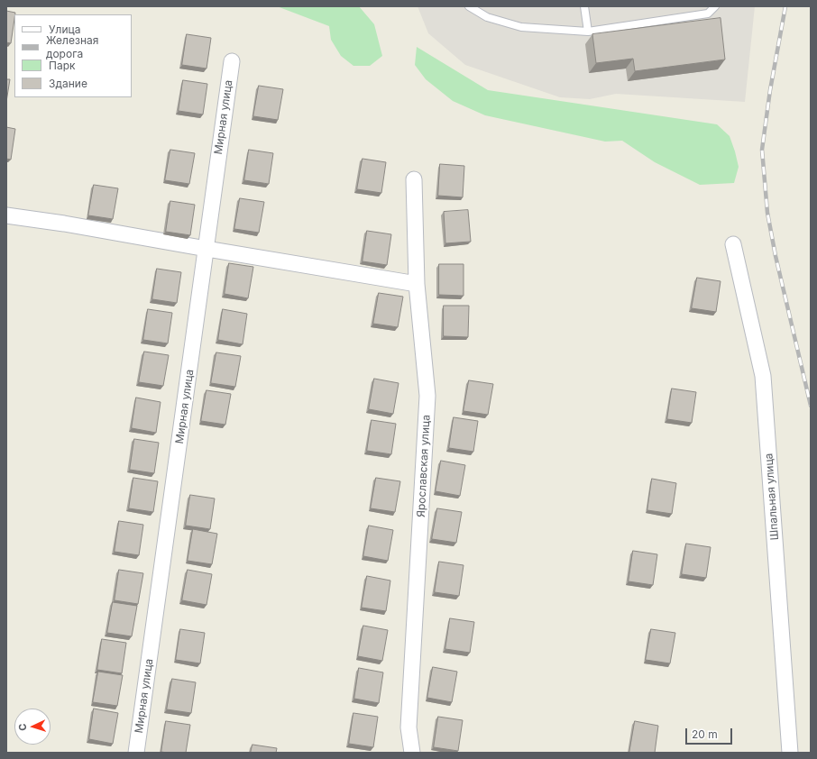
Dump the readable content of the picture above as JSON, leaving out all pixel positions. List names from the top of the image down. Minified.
{"streets":{"street":["Мирная улица","Ярославская улица","Шпальная улица"]},"legend":["Улица","Железная дорога","Парк","Здание"],"scale_bar":"20 m","north":"left"}
